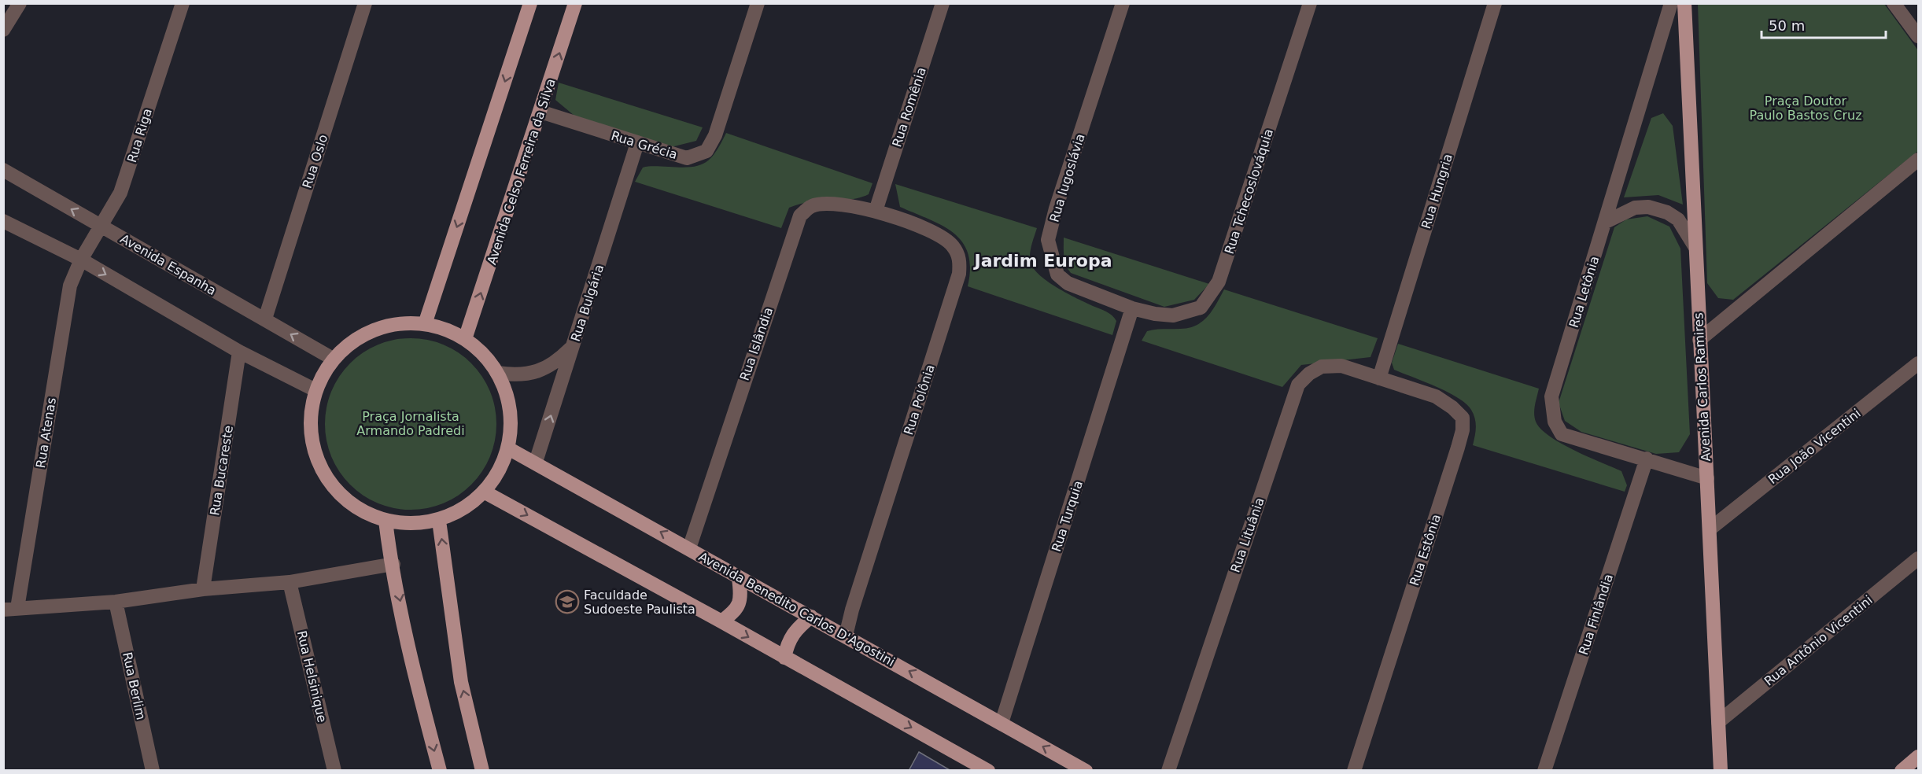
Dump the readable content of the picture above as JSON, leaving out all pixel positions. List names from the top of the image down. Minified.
{"streets":{"main road":["Avenida Celso Ferreira da Silva","Avenida Carlos Ramires","Avenida Benedito Carlos D'Agostini"],"street":["Rua Romênia","Rua Riga","Rua Grécia","Rua Oslo","Rua Iugoslávia","Rua Tchecoslováquia","Rua Hungria","Avenida Espanha","Rua Letônia","Rua Bulgária","Rua Islândia","Rua Polônia","Rua Atenas","Rua João Vicentini","Rua Bucareste","Rua Turquia","Rua Lituânia","Rua Estônia","Rua Finlândia","Rua Antônio Vicentini","Rua Helsinique","Rua Berlim"]},"crossings":[["Rua Romênia","Rua Islândia"],["Rua Romênia","Rua Polônia"],["Rua Riga","Avenida Espanha"],["Rua Riga","Rua Atenas"],["Rua Grécia","Avenida Celso Ferreira da Silva"],["Rua Grécia","Rua Bulgária"],["Rua Oslo","Avenida Espanha"],["Rua Iugoslávia","Rua Tchecoslováquia"],["Rua Iugoslávia","Rua Turquia"],["Rua Tchecoslováquia","Rua Turquia"],["Rua Hungria","Rua Lituânia"],["Rua Hungria","Rua Estônia"],["Rua Letônia","Avenida Carlos Ramires"],["Rua Letônia","Rua Finlândia"],["Rua Bulgária","Avenida Benedito Carlos D'Agostini"],["Rua Islândia","Rua Polônia"],["Rua Islândia","Avenida Benedito Carlos D'Agostini"],["Avenida Carlos Ramires","Rua João Vicentini"],["Avenida Carlos Ramires","Rua Antônio Vicentini"],["Rua Polônia","Avenida Benedito Carlos D'Agostini"],["Rua Turquia","Avenida Benedito Carlos D'Agostini"],["Rua Lituânia","Rua Estônia"]],"one_way":["Rua Bulgária"],"districts":["Jardim Europa"],"parks":["Praça Doutor Paulo Bastos Cruz","Praça Jornalista Armando Padredi"],"places":{"school or university":["Faculdade Sudoeste Paulista"]},"scale_bar":"50 m"}
